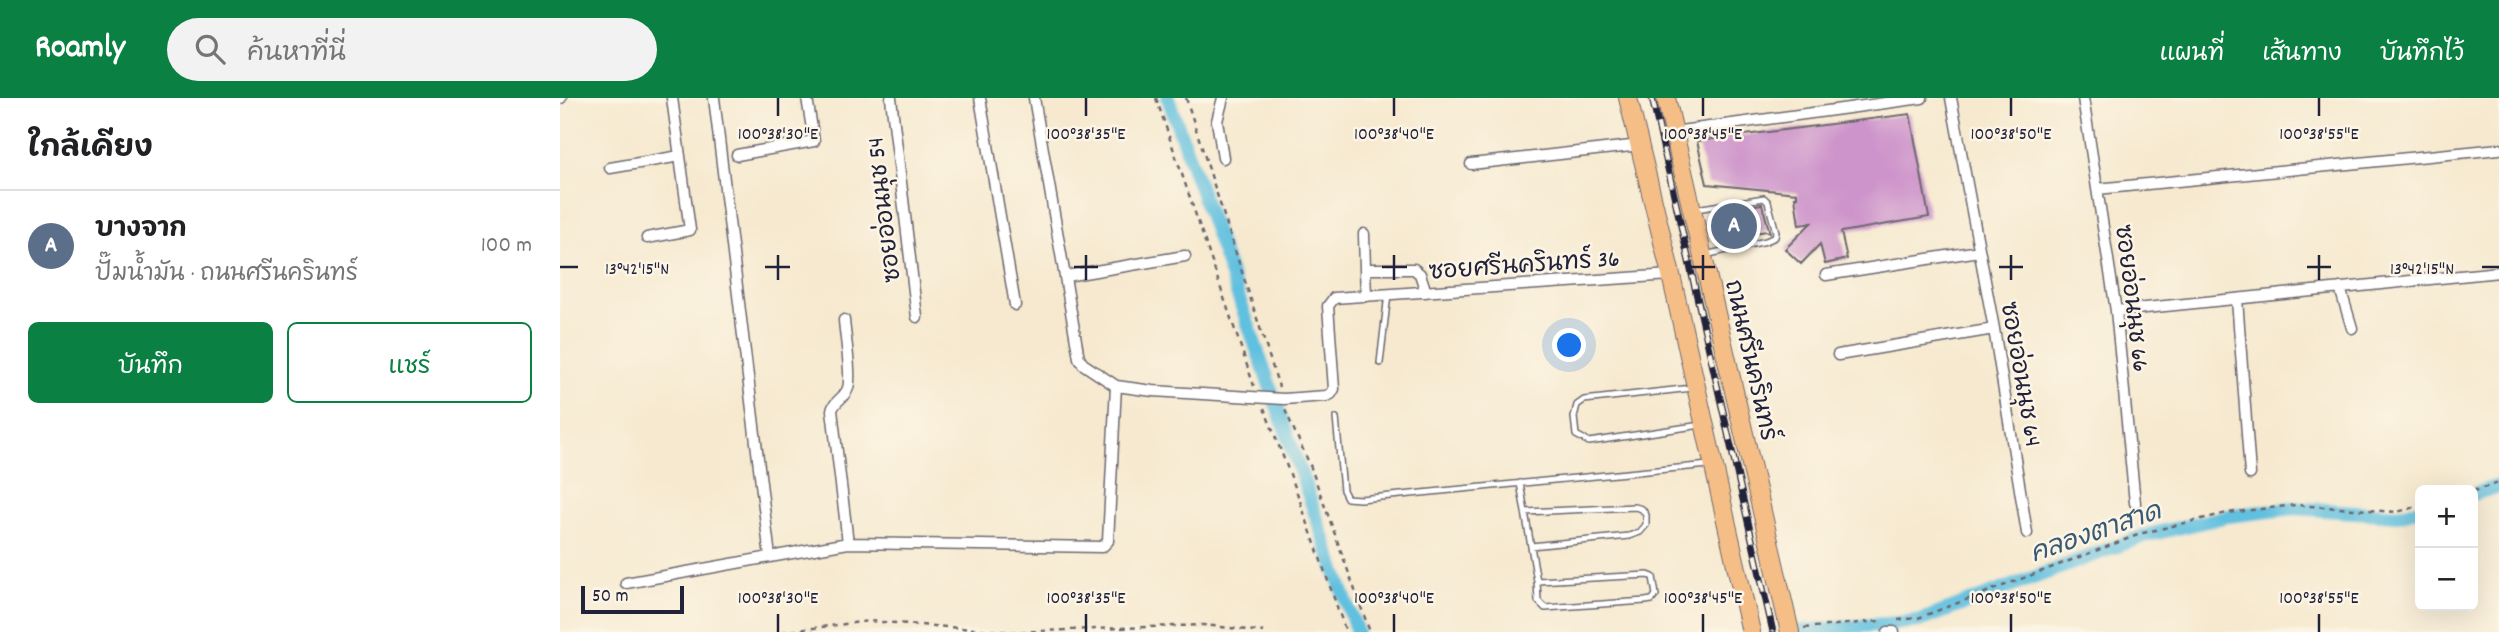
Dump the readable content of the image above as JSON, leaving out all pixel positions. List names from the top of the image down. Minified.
{"streets":{"main road":["ถนนศรีนครินทร์"],"street":["ซอยอ่อนนุช 54","ซอยศรีนครินทร์ 36","ซอยอ่อนนุช 66","ซอยอ่อนนุช 64"]},"water":["คลองตาสาด"],"scale_bar":"50 m","page":{"header":"Roamly","search":"ค้นหาที่นี่","nav":["แผนที่","เส้นทาง","บันทึกไว้"],"heading":"ใกล้เคียง","list":[{"mark":"A","name":"บางจาก","note":"ปั๊มน้ำมัน · ถนนศรีนครินทร์","value":"100 m"}],"pins":"A","buttons":["บันทึก","แชร์"],"map_buttons":["+","−"],"scale":"50 m"},"coordinates":["100°38'30\"E","100°38'35\"E","100°38'40\"E","100°38'45\"E","100°38'50\"E","100°38'55\"E","13°42'15\"N"]}
